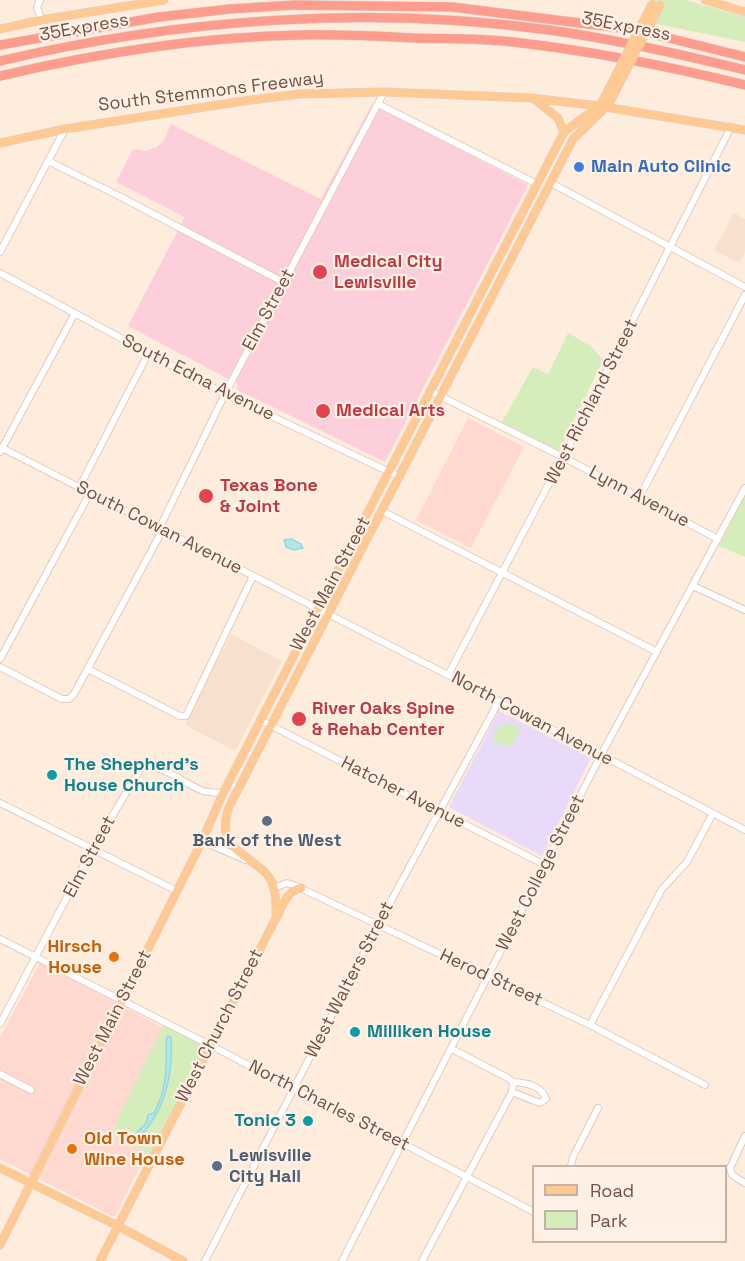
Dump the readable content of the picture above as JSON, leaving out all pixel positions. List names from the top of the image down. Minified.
{"streets":{"highway":["35Express"],"main road":["South Stemmons Freeway","West Main Street","West Church Street"],"street":["Elm Street","South Edna Avenue","West Richland Street","Lynn Avenue","South Cowan Avenue","North Cowan Avenue","Hatcher Avenue","West College Street","Herod Street","West Walters Street","North Charles Street"]},"crossings":[["South Stemmons Freeway","Elm Street"],["South Stemmons Freeway","West Richland Street"],["South Stemmons Freeway","West Main Street"],["Elm Street","South Edna Avenue"],["Elm Street","South Cowan Avenue"],["Elm Street","West Main Street"],["Elm Street","North Charles Street"],["South Edna Avenue","West Main Street"],["West Richland Street","Lynn Avenue"],["West Richland Street","North Cowan Avenue"],["Lynn Avenue","West Main Street"],["Lynn Avenue","West College Street"],["South Cowan Avenue","West Main Street"],["South Cowan Avenue","North Cowan Avenue"],["West Main Street","North Cowan Avenue"],["West Main Street","Hatcher Avenue"],["West Main Street","North Charles Street"],["North Cowan Avenue","West College Street"],["North Cowan Avenue","West Walters Street"],["Hatcher Avenue","West College Street"],["Hatcher Avenue","West Walters Street"],["West College Street","Herod Street"],["West College Street","North Charles Street"],["Herod Street","West Walters Street"],["Herod Street","West Church Street"],["West Walters Street","North Charles Street"],["West Church Street","North Charles Street"]],"places":["Main Auto Clinic","Medical City Lewisville","Medical Arts","Texas Bone & Joint","River Oaks Spine & Rehab Center","The Shepherd's House Church","Bank of the West","Hirsch House","Milliken House","Tonic 3","Old Town Wine House","Lewisville City Hall"],"legend":["Road","Park"]}
